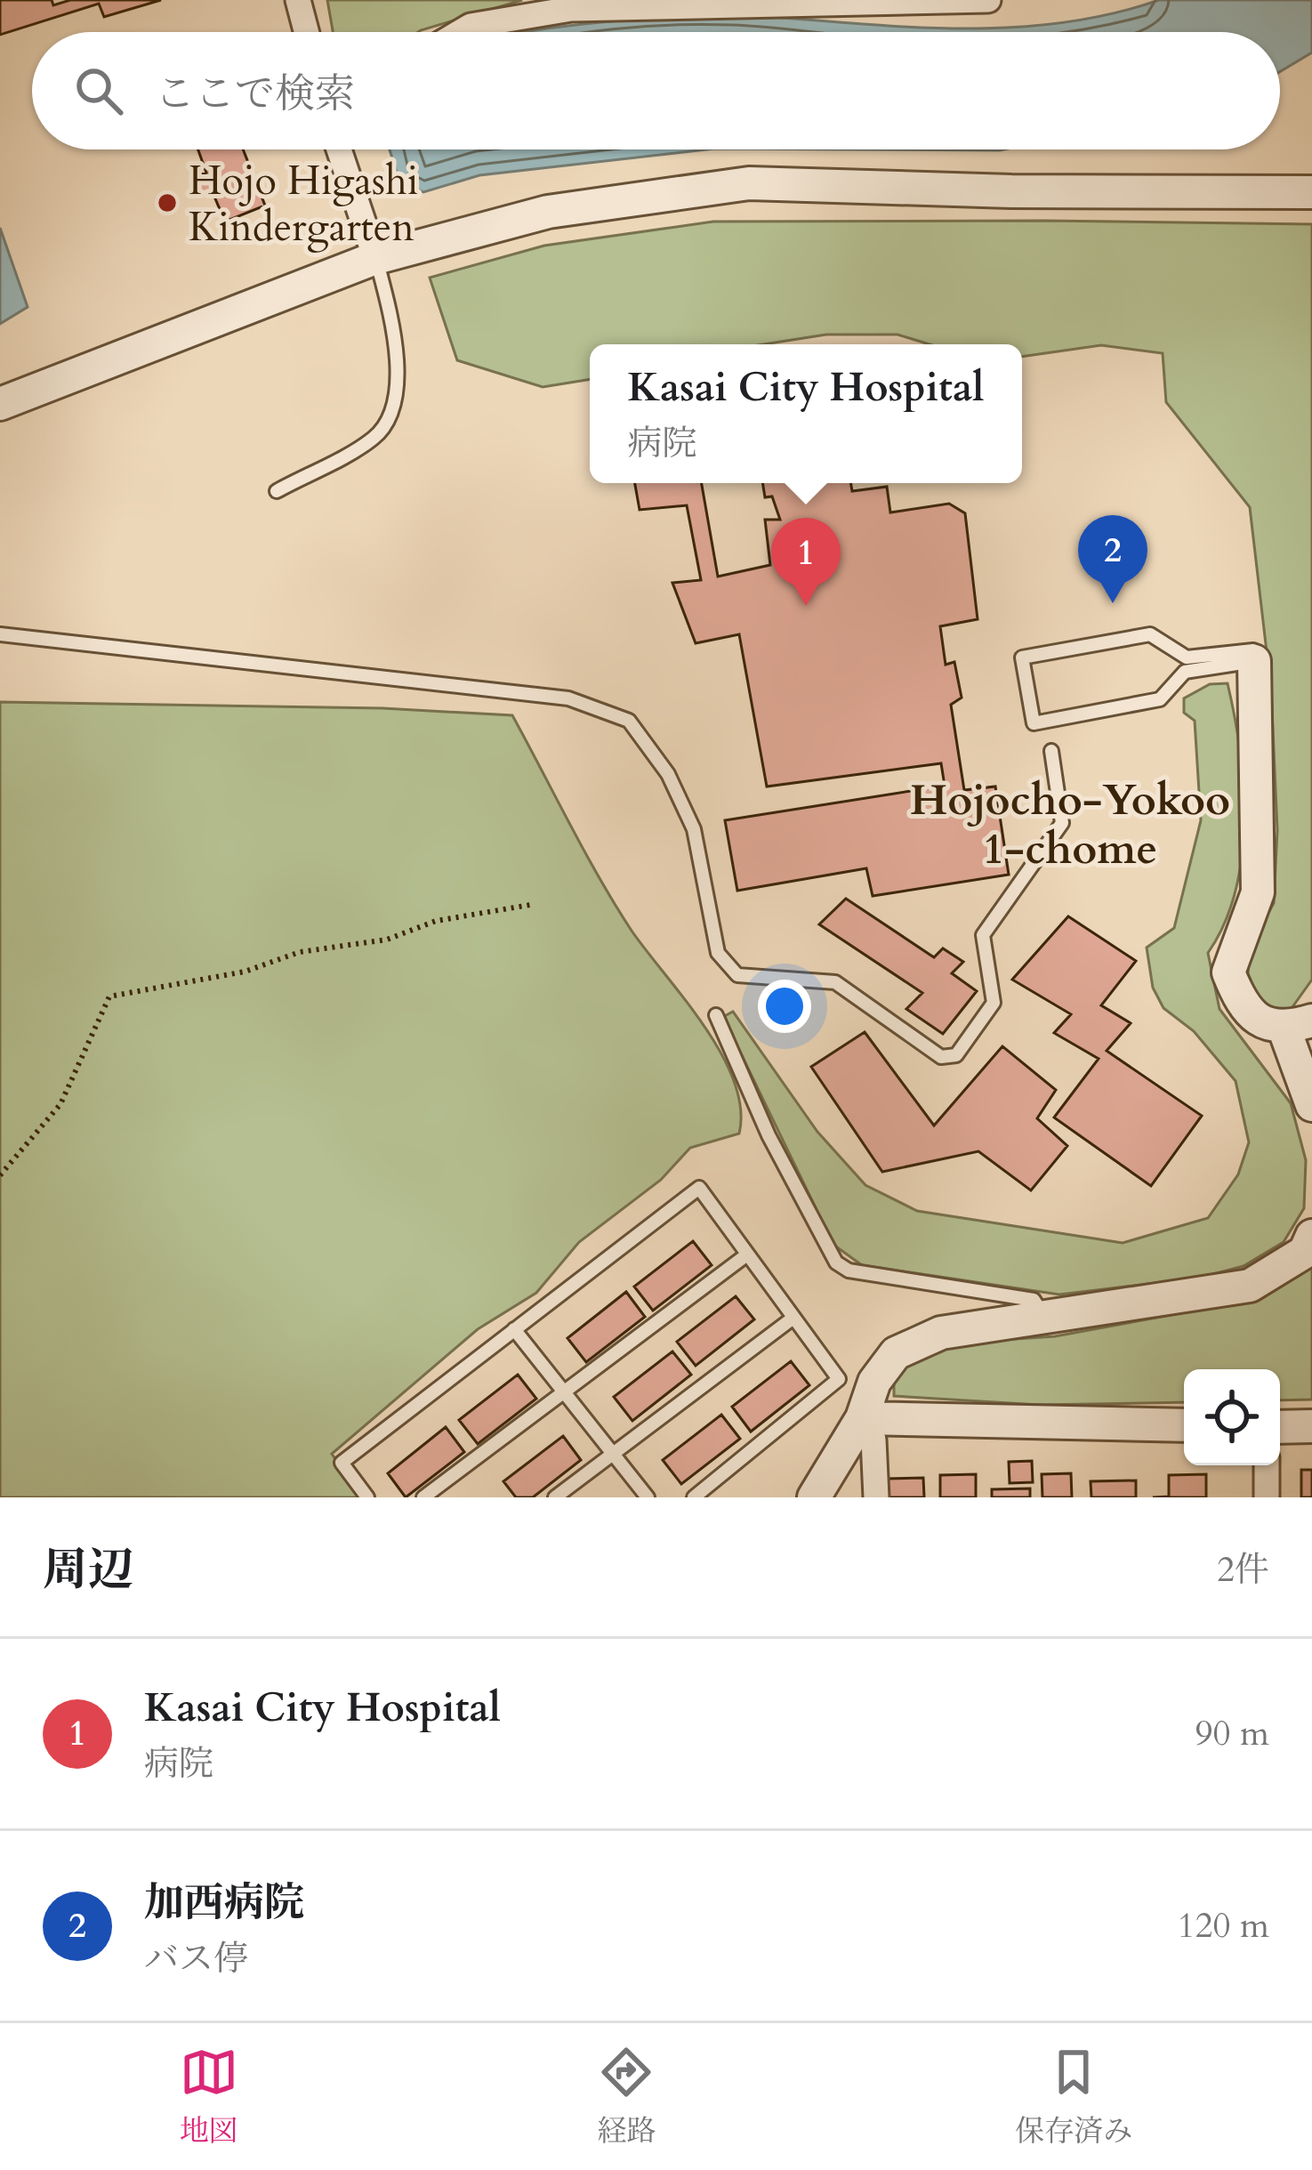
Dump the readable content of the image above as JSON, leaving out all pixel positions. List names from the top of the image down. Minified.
{"districts":["Hojocho-Yokoo 1-chome"],"places":["Hojo Higashi Kindergarten"],"page":{"search":"ここで検索","popup":["Kasai City Hospital","病院"],"pins":["2","1"],"heading":["周辺","2件"],"list":[{"mark":"1","name":"Kasai City Hospital","note":"病院","value":"90 m"},{"mark":"2","name":"加西病院","note":"バス停","value":"120 m"}],"nav":["地図","経路","保存済み"]}}
